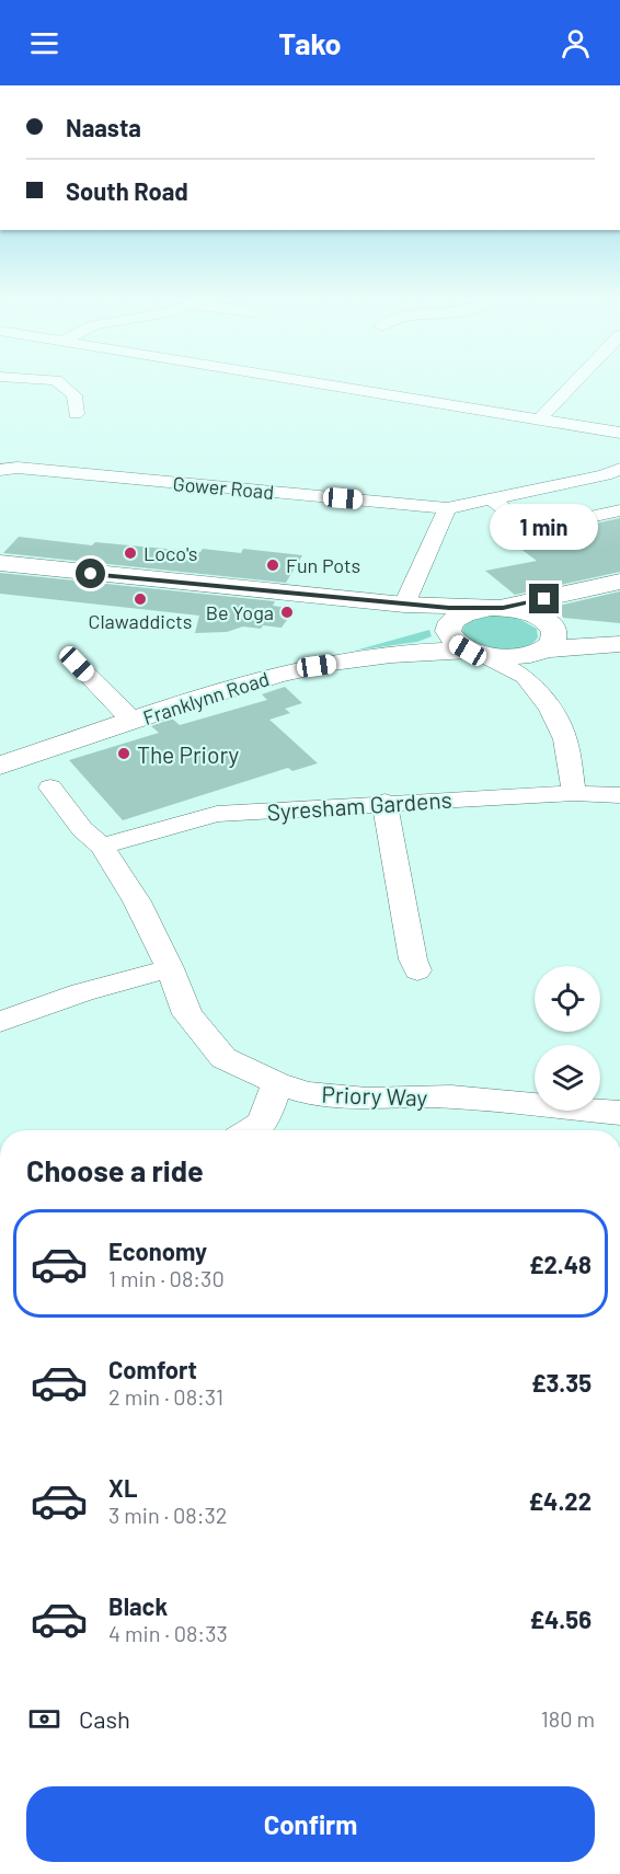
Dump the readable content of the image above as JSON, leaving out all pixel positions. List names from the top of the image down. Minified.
{"streets":{"main road":["Franklynn Road"],"street":["Gower Road","Syresham Gardens","Priory Way"]},"crossings":[["Syresham Gardens","Priory Way"]],"places":["Loco's","Fun Pots","Clawaddicts","Be Yoga","The Priory"],"page":{"header":"Tako","banner":["Naasta","South Road"],"bubble":"1 min","heading":"Choose a ride","list":[{"name":"Economy","note":"1 min · 08:30","value":"£2.48"},{"name":"Comfort","note":"2 min · 08:31","value":"£3.35"},{"name":"XL","note":"3 min · 08:32","value":"£4.22"},{"name":"Black","note":"4 min · 08:33","value":"£4.56"}],"pay":["Cash","180 m"],"buttons":"Confirm"}}
